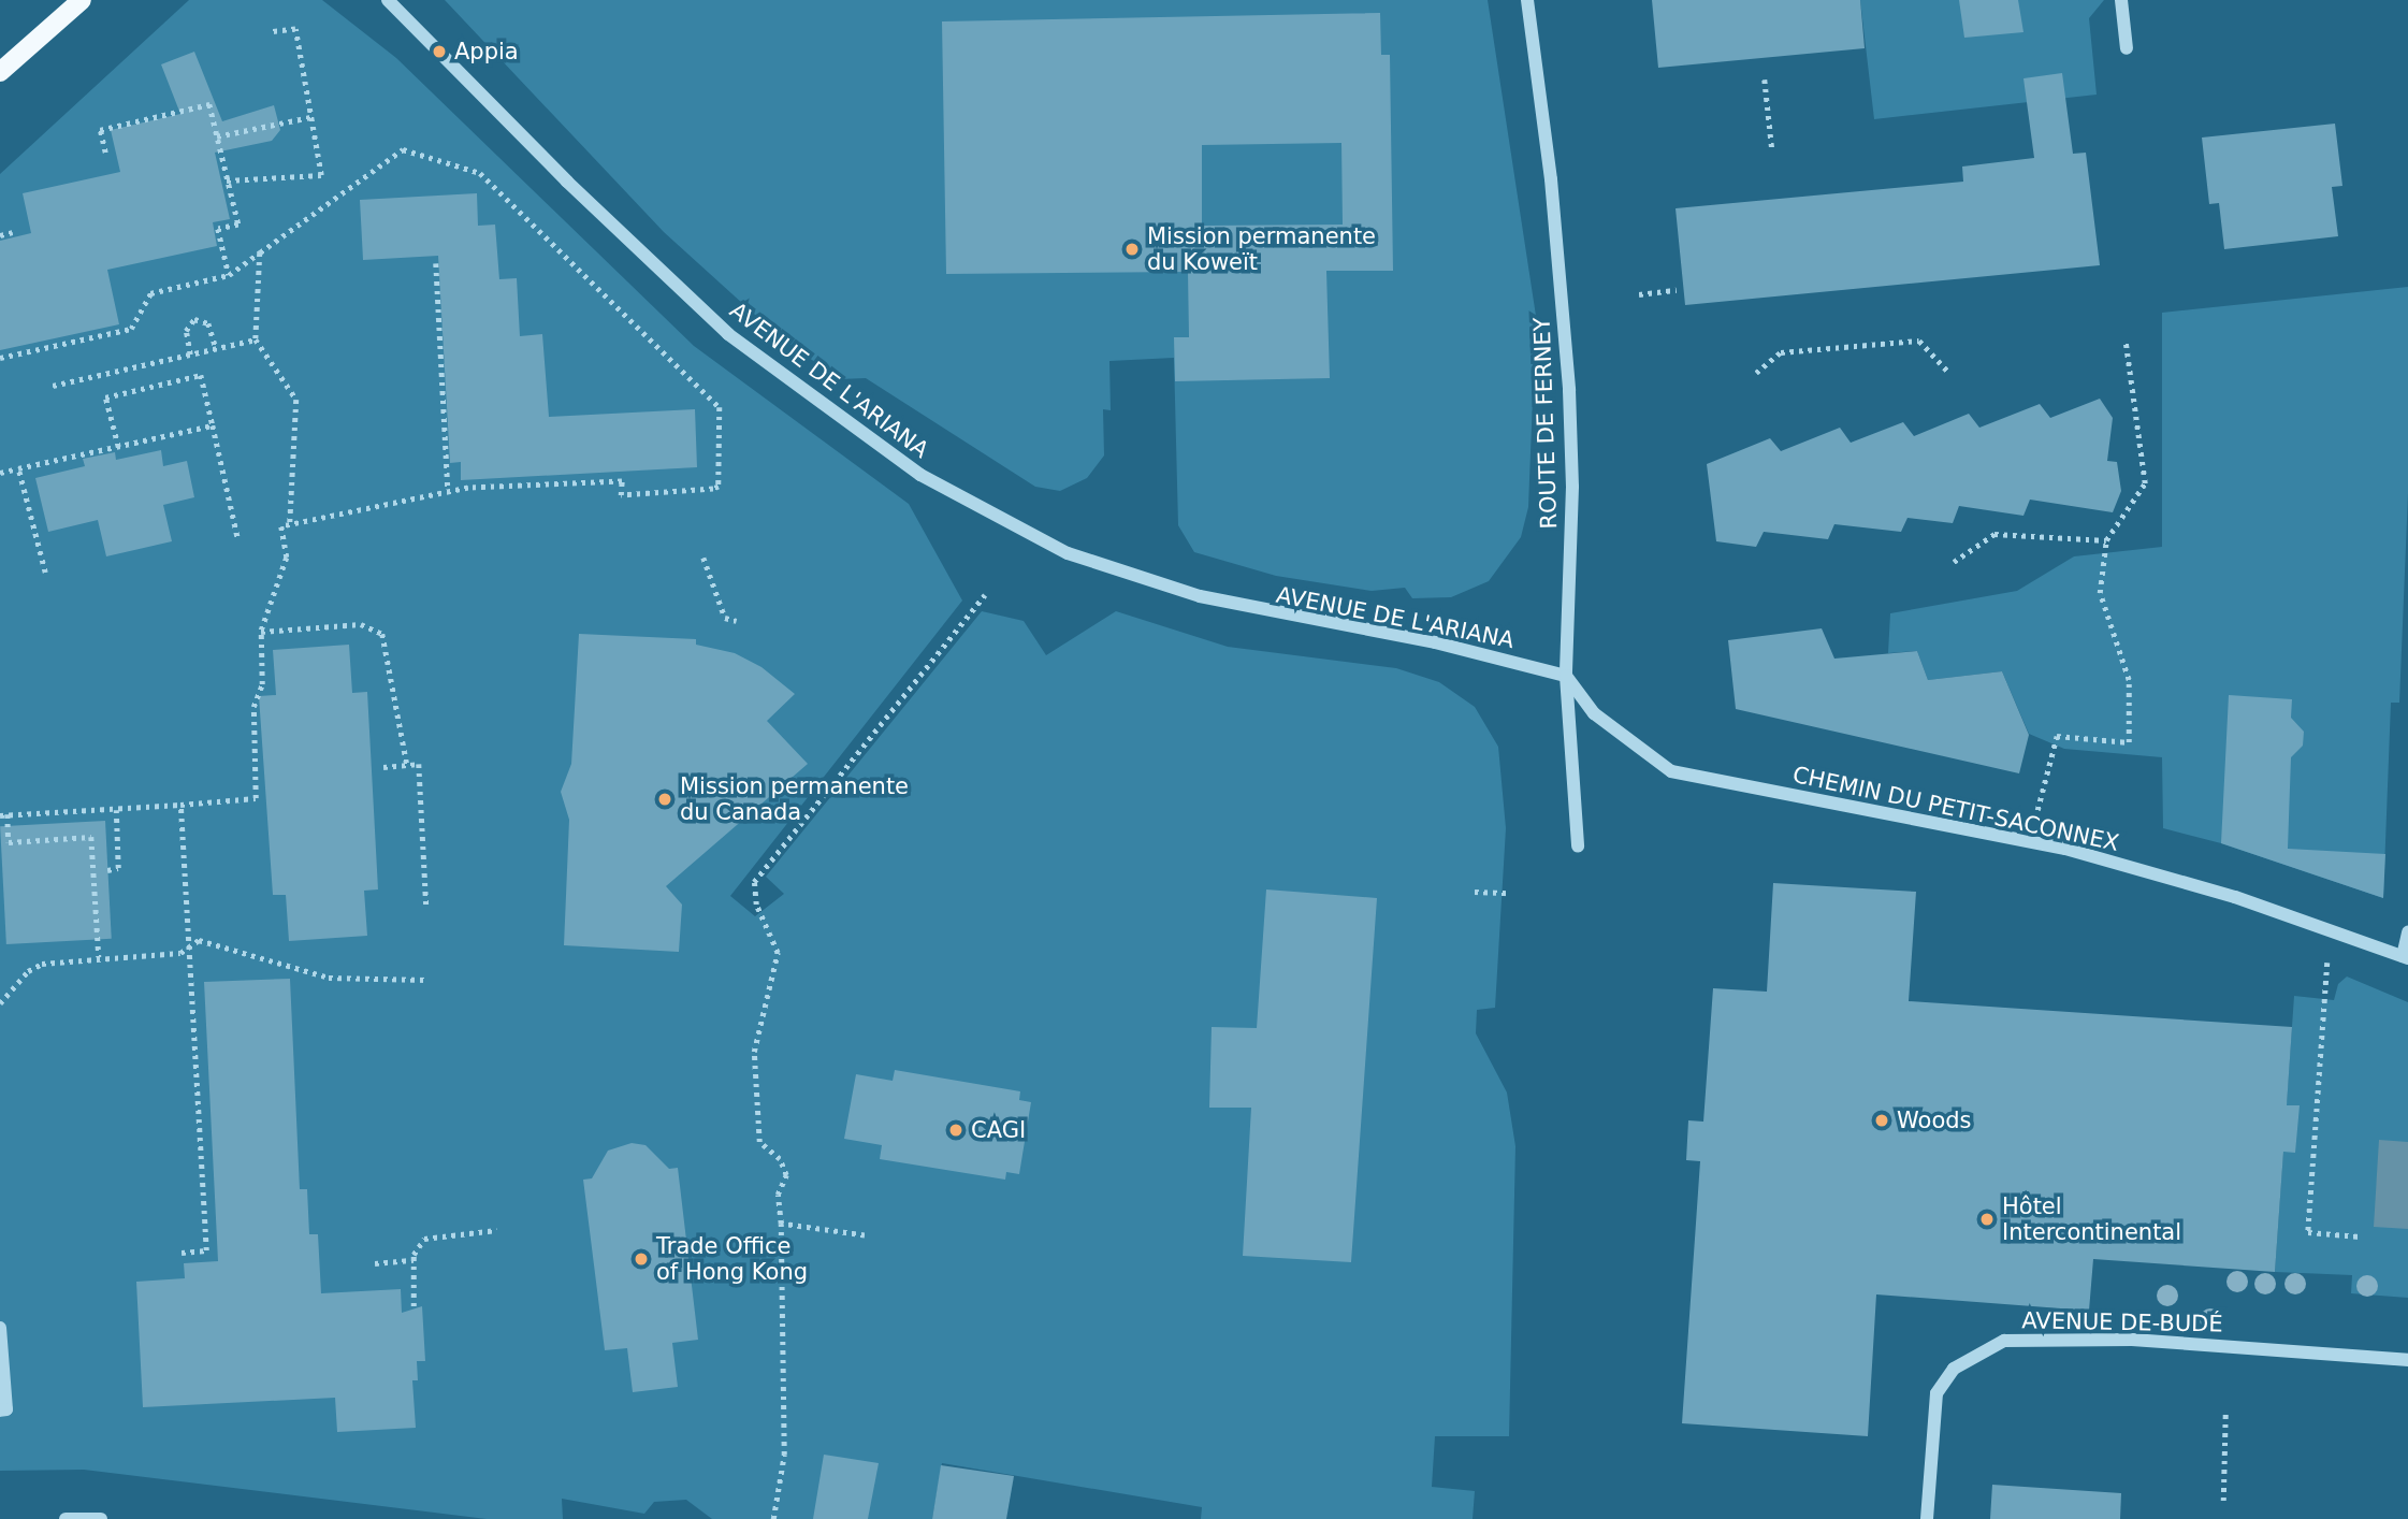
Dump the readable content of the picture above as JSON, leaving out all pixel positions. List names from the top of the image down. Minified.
{"streets":{"street":["AVENUE DE L'ARIANA","ROUTE DE FERNEY","CHEMIN DU PETIT-SACONNEX","AVENUE DE-BUDÉ"]},"crossings":[["AVENUE DE L'ARIANA","ROUTE DE FERNEY"],["AVENUE DE L'ARIANA","CHEMIN DU PETIT-SACONNEX"],["ROUTE DE FERNEY","CHEMIN DU PETIT-SACONNEX"]],"places":["Appia","Mission permanente du Koweït","Mission permanente du Canada","Woods","CAGI","Hôtel Intercontinental","Trade Office of Hong Kong"]}
